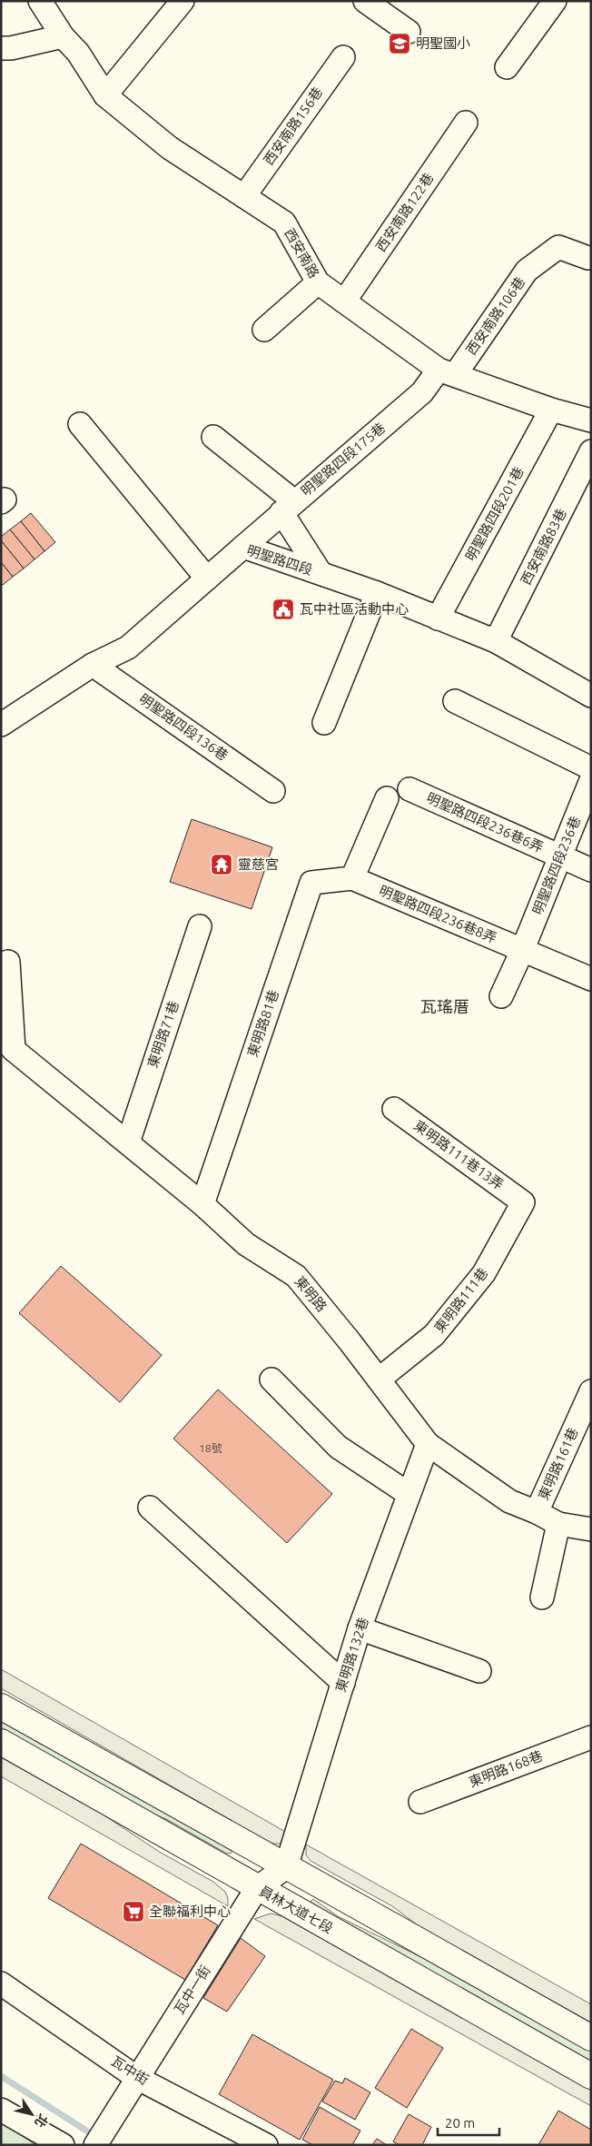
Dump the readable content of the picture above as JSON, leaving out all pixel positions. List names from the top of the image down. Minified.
{"streets":{"main road":["員林大道七段"],"street":["西安南路156巷","西安南路122巷","西安南路","西安南路106巷","明聖路四段175巷","明聖路四段201巷","西安南路83巷","明聖路四段","明聖路四段136巷","明聖路四段236巷6弄","明聖路四段236巷","明聖路四段236巷8弄","東明路81巷","東明路71巷","東明路111巷13弄","東明路","東明路111巷","東明路161巷","東明路132巷","東明路168巷","瓦中一街","瓦中街"]},"crossings":[["西安南路156巷","西安南路"],["西安南路122巷","西安南路"],["西安南路","西安南路106巷"],["西安南路","明聖路四段175巷"],["西安南路","明聖路四段201巷"],["西安南路106巷","明聖路四段175巷"],["明聖路四段175巷","明聖路四段"],["明聖路四段201巷","明聖路四段"],["西安南路83巷","明聖路四段"],["明聖路四段","明聖路四段136巷"],["明聖路四段236巷6弄","明聖路四段236巷"],["明聖路四段236巷","明聖路四段236巷8弄"],["明聖路四段236巷8弄","東明路81巷"],["東明路81巷","東明路"],["東明路71巷","東明路"],["東明路111巷13弄","東明路111巷"],["東明路","東明路111巷"],["東明路","東明路161巷"],["東明路","東明路132巷"],["東明路132巷","瓦中一街"],["員林大道七段","瓦中一街"],["瓦中一街","瓦中街"]],"districts":["瓦瑤厝"],"places":{"school or university":["明聖國小"],"public building":["瓦中社區活動中心"],"temple":["靈慈宮"],"supermarket":["全聯福利中心"]},"house_numbers":["18號"],"scale_bar":"20 m","north":"bottom right"}
